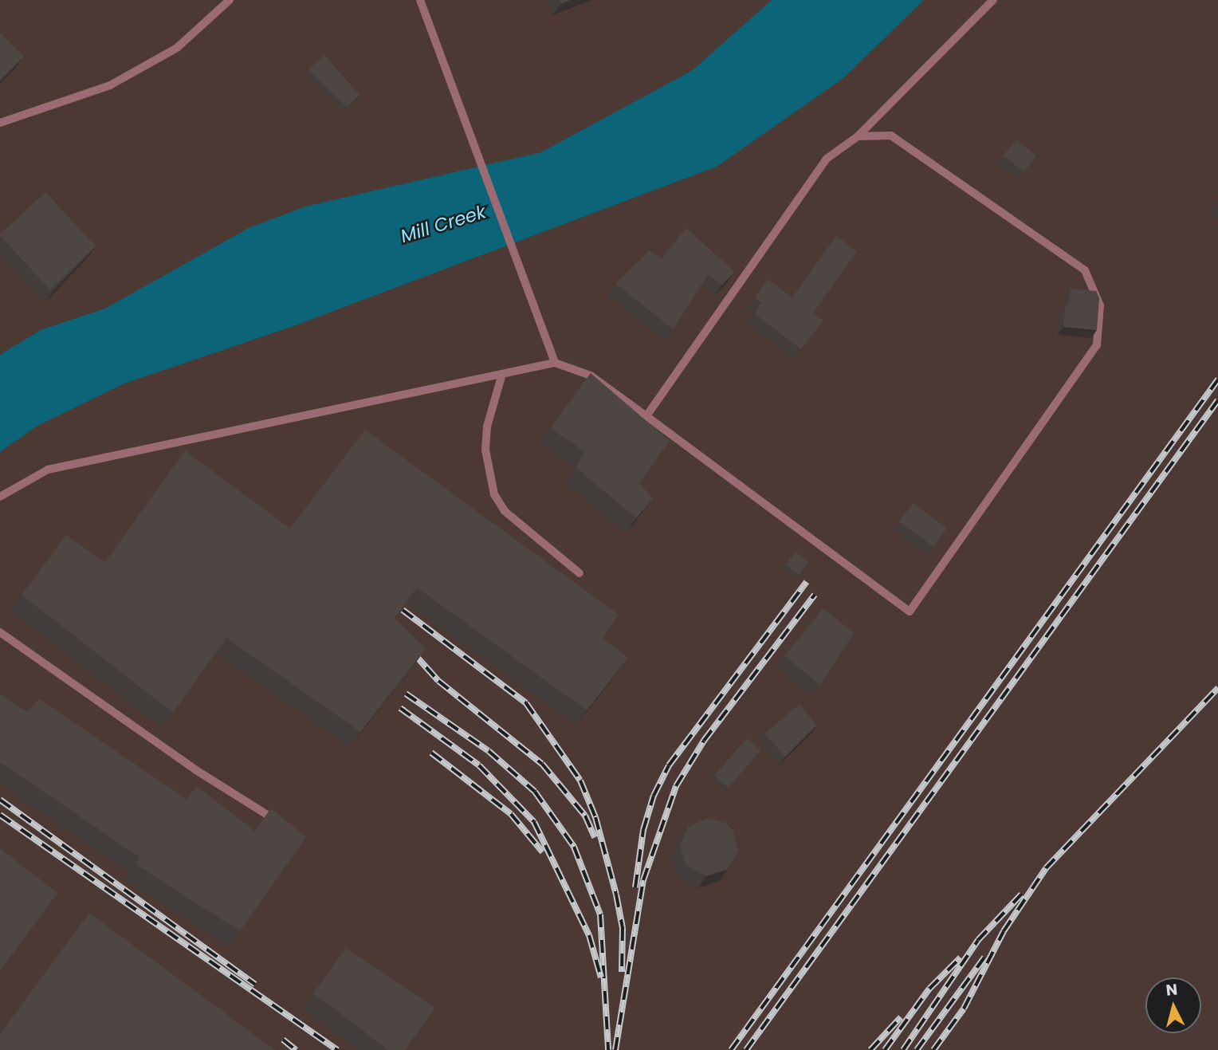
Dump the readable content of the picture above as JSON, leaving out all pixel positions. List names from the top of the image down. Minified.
{"water":["Mill Creek"],"north":"top"}
